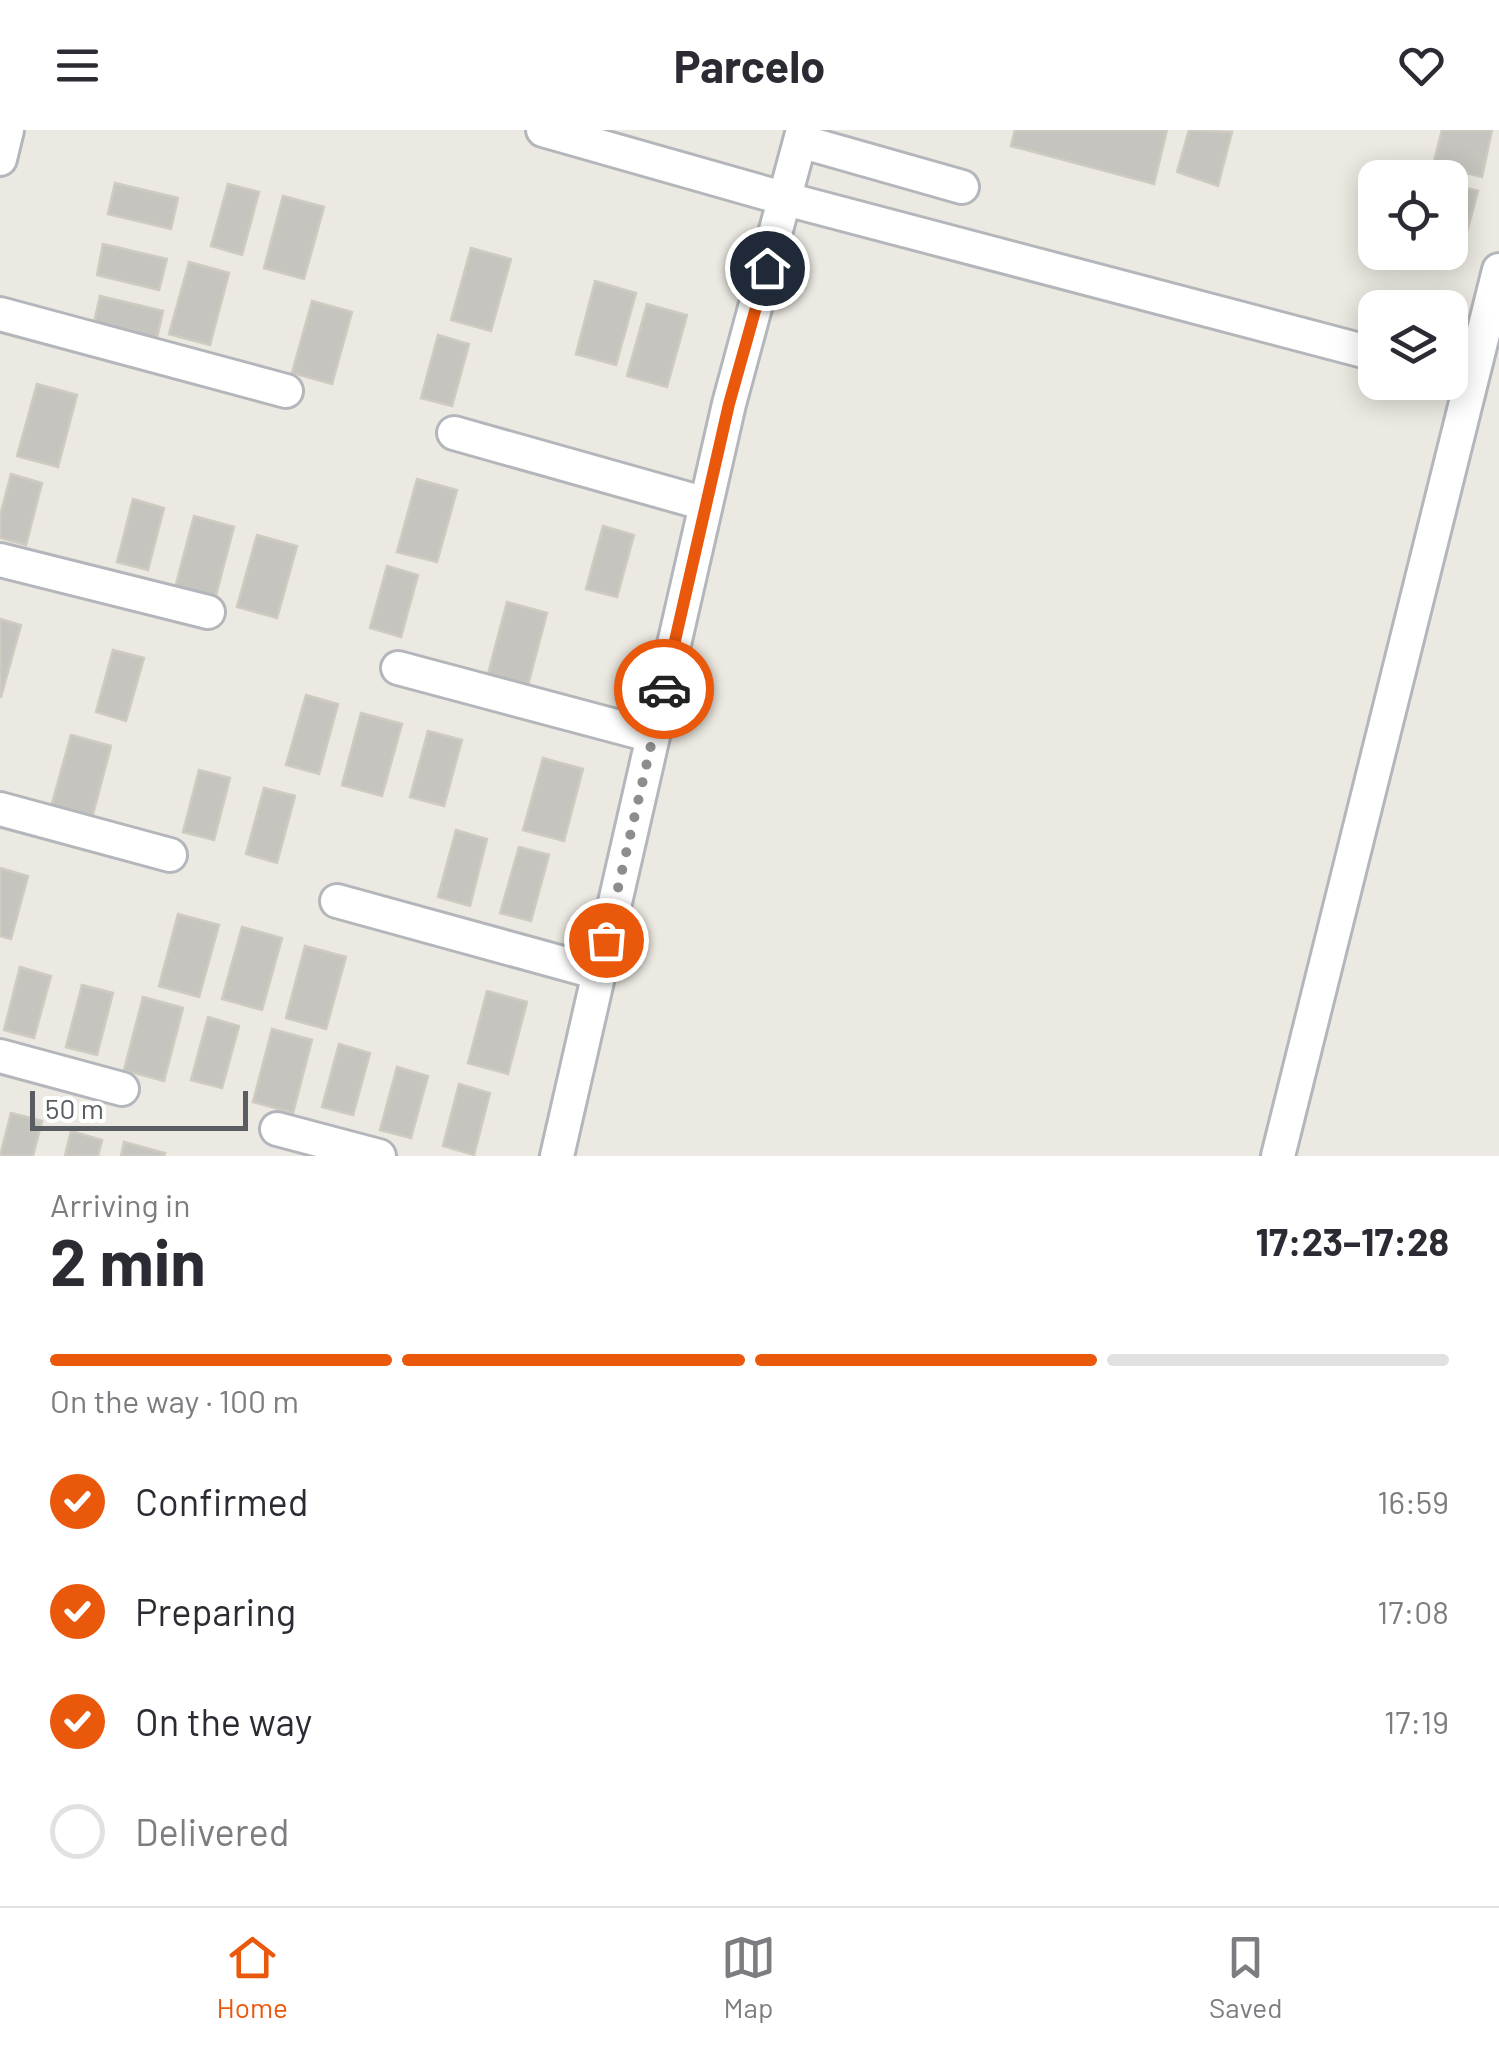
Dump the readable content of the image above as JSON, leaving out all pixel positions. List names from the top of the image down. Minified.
{"scale_bar":"50 m","page":{"header":"Parcelo","scale":"50 m","heading":["2 min","Arriving in","17:23–17:28"],"bar":"On the way · 100 m","list":[["Confirmed","16:59"],["Preparing","17:08"],["On the way","17:19"],"Delivered"],"tabs":["Home","Map","Saved"]}}
